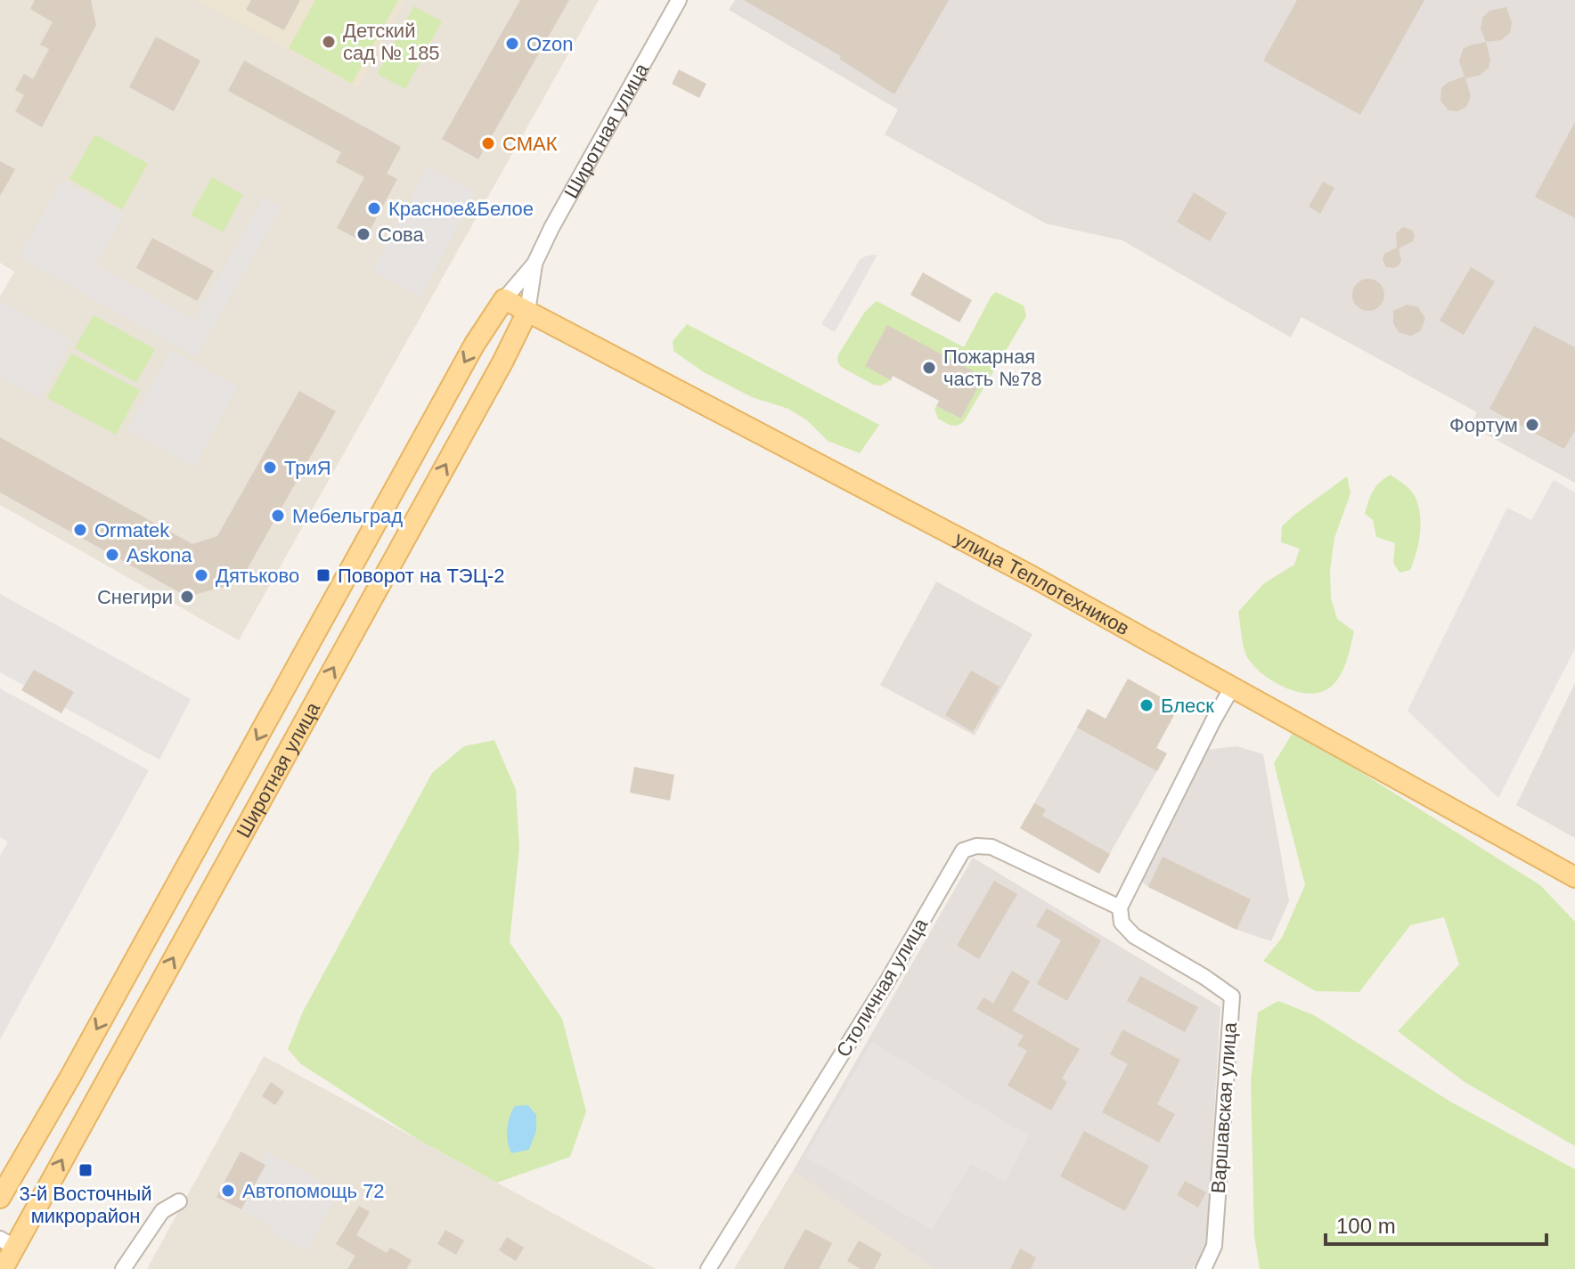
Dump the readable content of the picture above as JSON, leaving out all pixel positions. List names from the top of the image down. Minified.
{"streets":{"main road":["Широтная улица","улица Теплотехников"],"street":["Столичная улица","Варшавская улица"]},"crossings":[["Широтная улица","улица Теплотехников"],["Столичная улица","Варшавская улица"]],"places":{"other":["Детский сад № 185","Ozon","СМАК","Красное&Белое","Сова","Пожарная часть №78","Фортум","ТриЯ","Мебельград","Ormatek","Askona","Дятьково","Снегири","Блеск","Автопомощь 72"],"transit":["Поворот на ТЭЦ-2","3-й Восточный микрорайон"]},"scale_bar":"100 m"}
